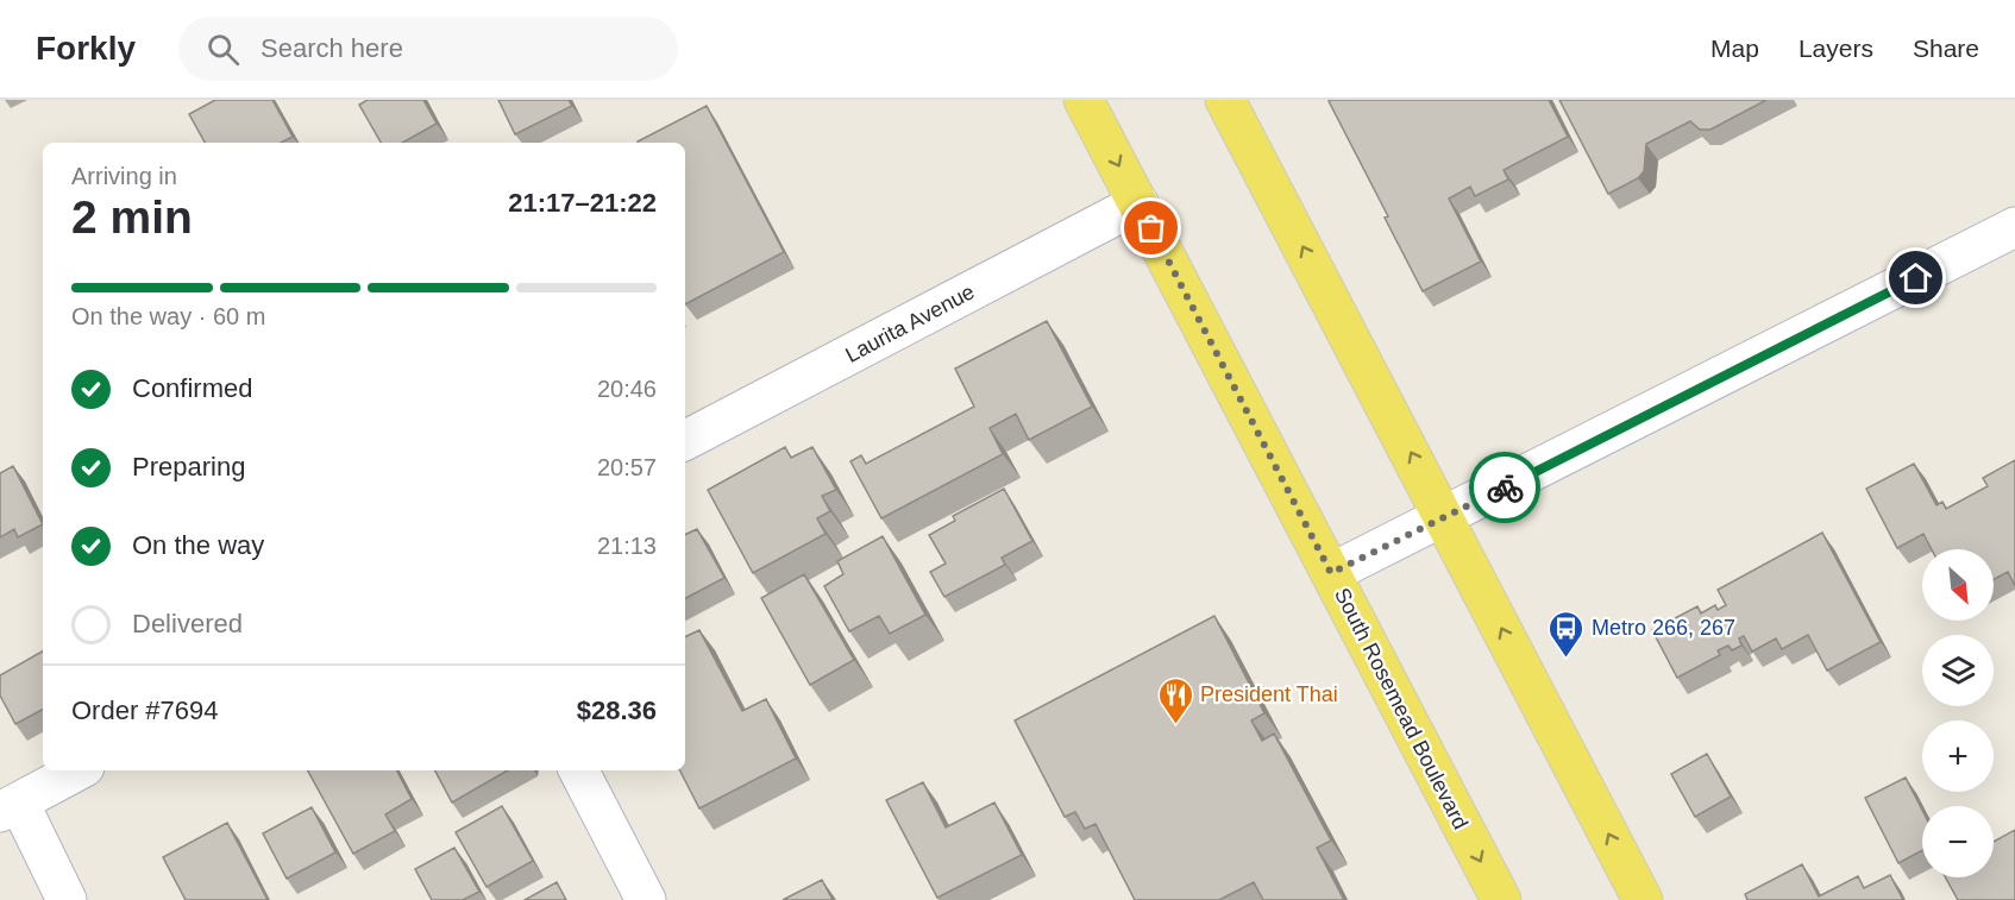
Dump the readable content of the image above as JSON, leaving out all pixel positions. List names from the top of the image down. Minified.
{"streets":{"main road":["South Rosemead Boulevard"],"street":["Laurita Avenue"]},"crossings":[["Laurita Avenue","South Rosemead Boulevard"]],"places":{"bus stop":["Metro 266, 267"],"restaurant":["President Thai"]},"north":"bottom right","page":{"header":"Forkly","search":"Search here","nav":["Map","Layers","Share"],"heading":["2 min","Arriving in","21:17–21:22"],"panel":["Order #7694","$28.36"],"bar":"On the way · 60 m","list":[["Confirmed","20:46"],["Preparing","20:57"],["On the way","21:13"],"Delivered"],"map_buttons":["+","−"]}}
